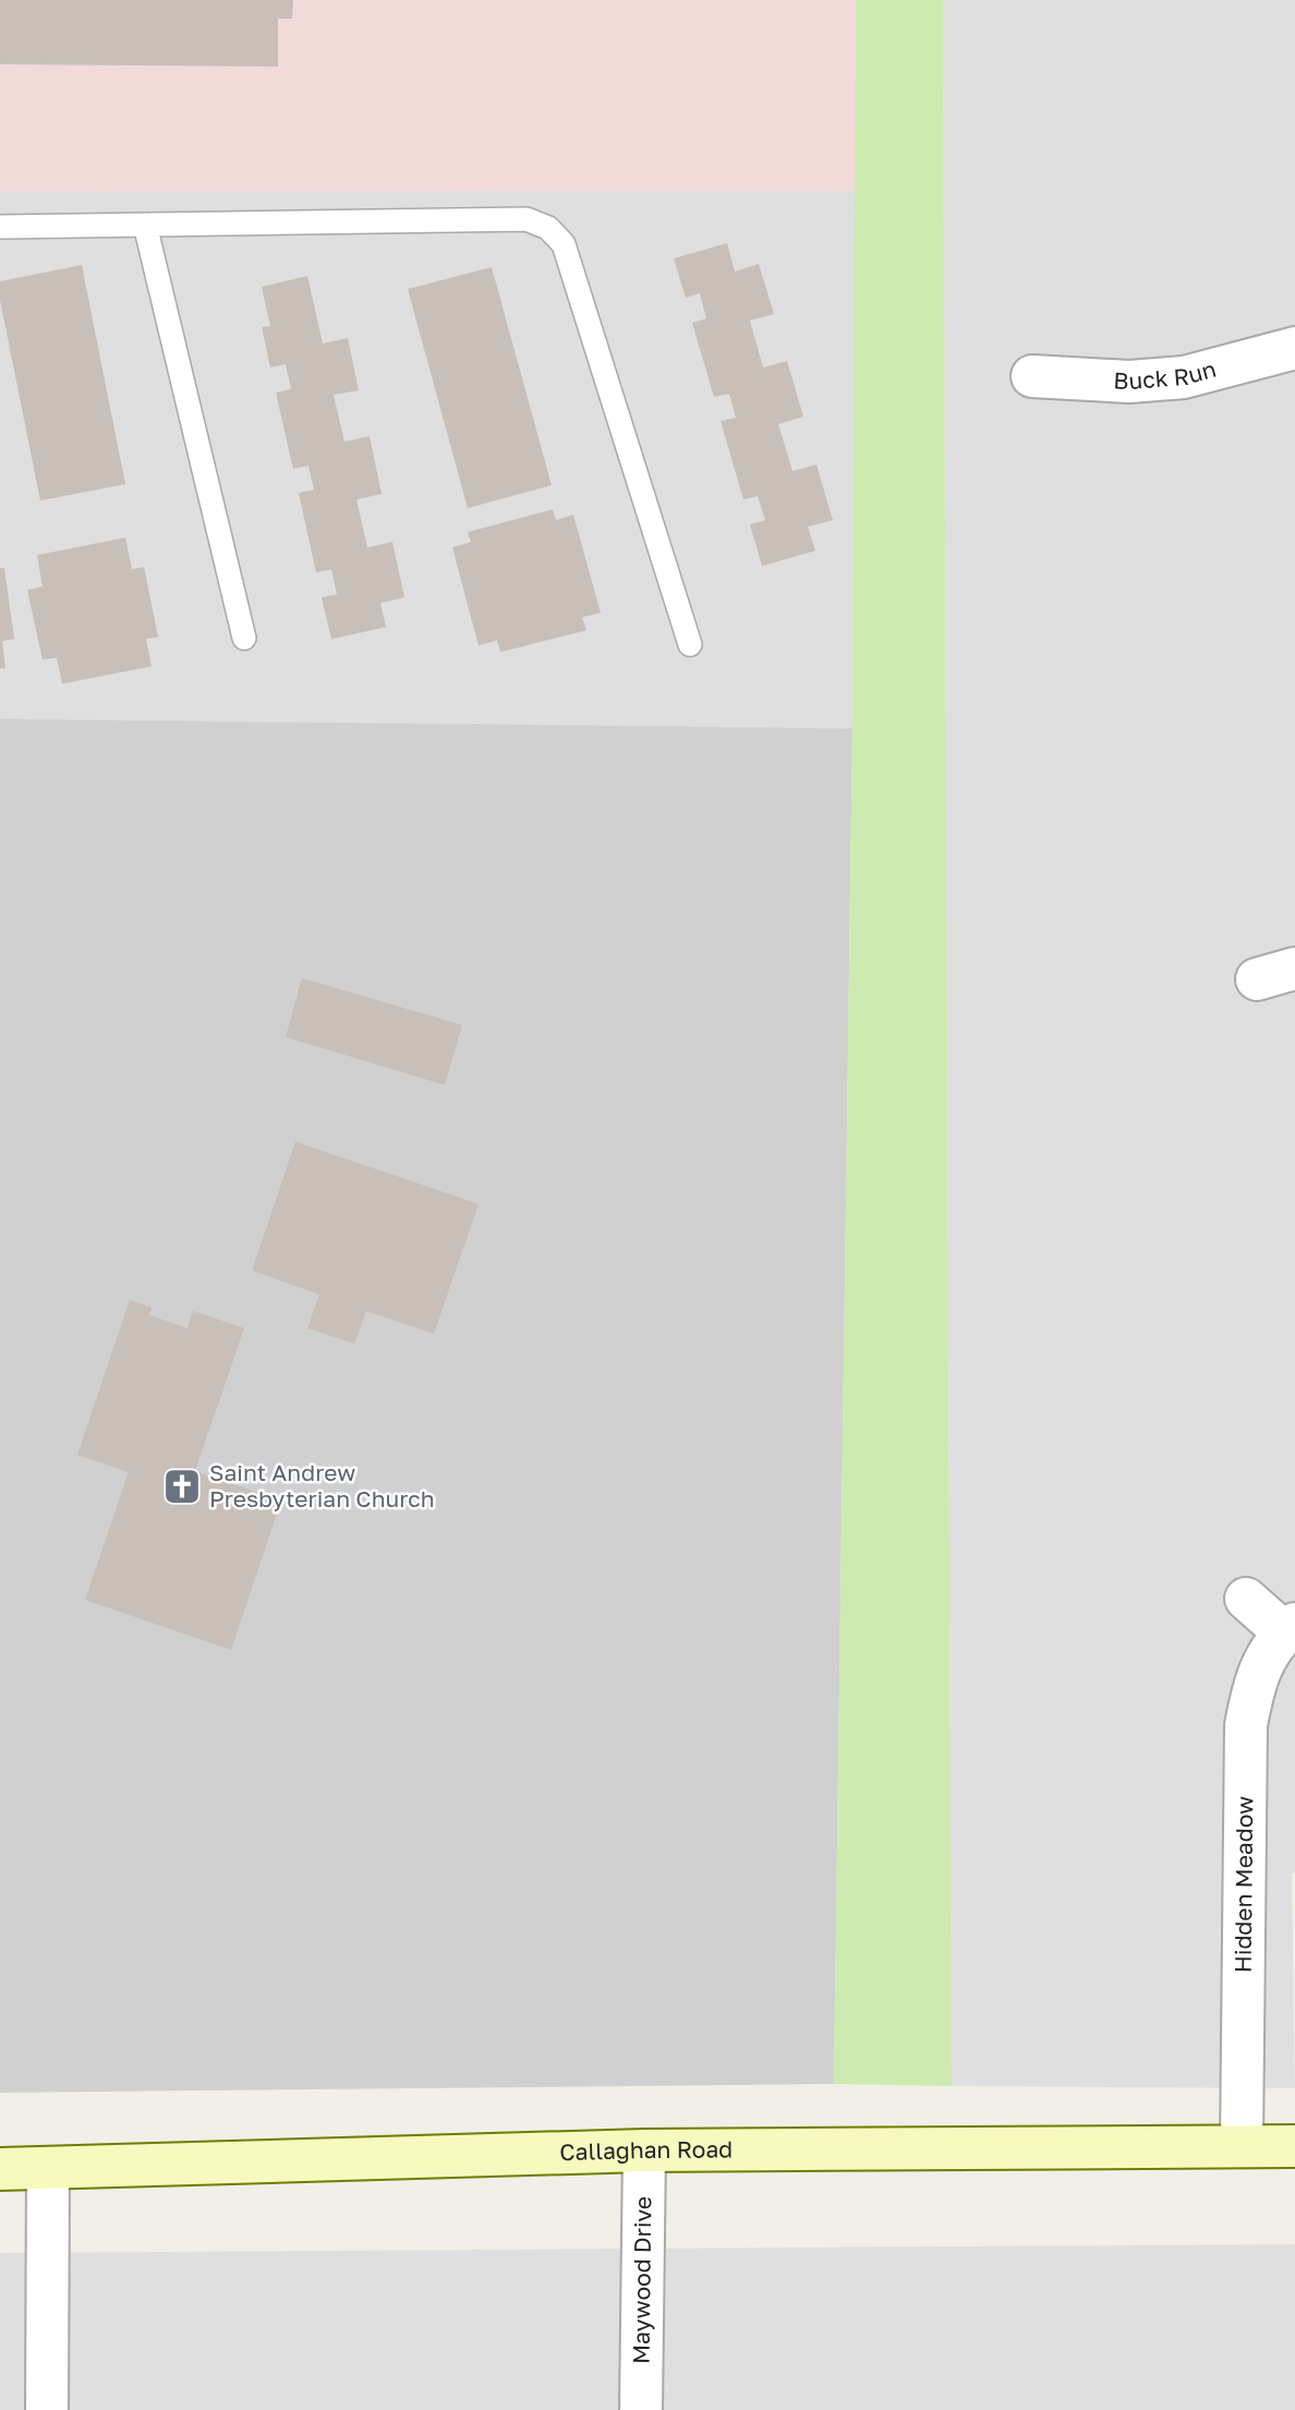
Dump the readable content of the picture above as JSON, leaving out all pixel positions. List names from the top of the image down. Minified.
{"streets":{"main road":["Callaghan Road"],"street":["Buck Run","Hidden Meadow","Maywood Drive"]},"crossings":[["Hidden Meadow","Callaghan Road"],["Callaghan Road","Maywood Drive"]],"places":{"church":["Saint Andrew Presbyterian Church"]}}
